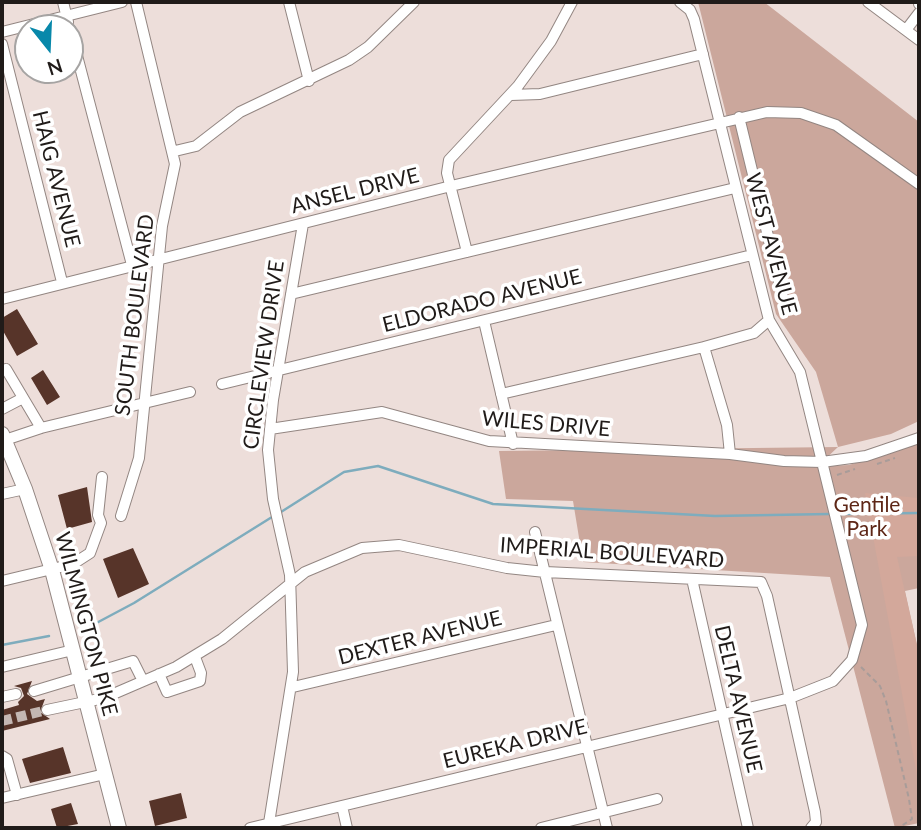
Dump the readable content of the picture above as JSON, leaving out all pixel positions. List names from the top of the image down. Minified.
{"streets":{"main road":["WILMINGTON PIKE"],"street":["HAIG AVENUE","ANSEL DRIVE","WEST AVENUE","ELDORADO AVENUE","SOUTH BOULEVARD","CIRCLEVIEW DRIVE","WILES DRIVE","IMPERIAL BOULEVARD","DEXTER AVENUE","DELTA AVENUE","EUREKA DRIVE"]},"crossings":[["HAIG AVENUE","ANSEL DRIVE"],["ANSEL DRIVE","WEST AVENUE"],["ANSEL DRIVE","SOUTH BOULEVARD"],["ANSEL DRIVE","CIRCLEVIEW DRIVE"],["WEST AVENUE","ELDORADO AVENUE"],["WEST AVENUE","WILES DRIVE"],["WEST AVENUE","IMPERIAL BOULEVARD"],["WEST AVENUE","EUREKA DRIVE"],["ELDORADO AVENUE","CIRCLEVIEW DRIVE"],["CIRCLEVIEW DRIVE","WILES DRIVE"],["CIRCLEVIEW DRIVE","IMPERIAL BOULEVARD"],["CIRCLEVIEW DRIVE","DEXTER AVENUE"],["CIRCLEVIEW DRIVE","EUREKA DRIVE"],["IMPERIAL BOULEVARD","WILMINGTON PIKE"],["IMPERIAL BOULEVARD","DELTA AVENUE"],["IMPERIAL BOULEVARD","EUREKA DRIVE"],["DELTA AVENUE","EUREKA DRIVE"]],"parks":["Gentile Park"],"north":"bottom"}
